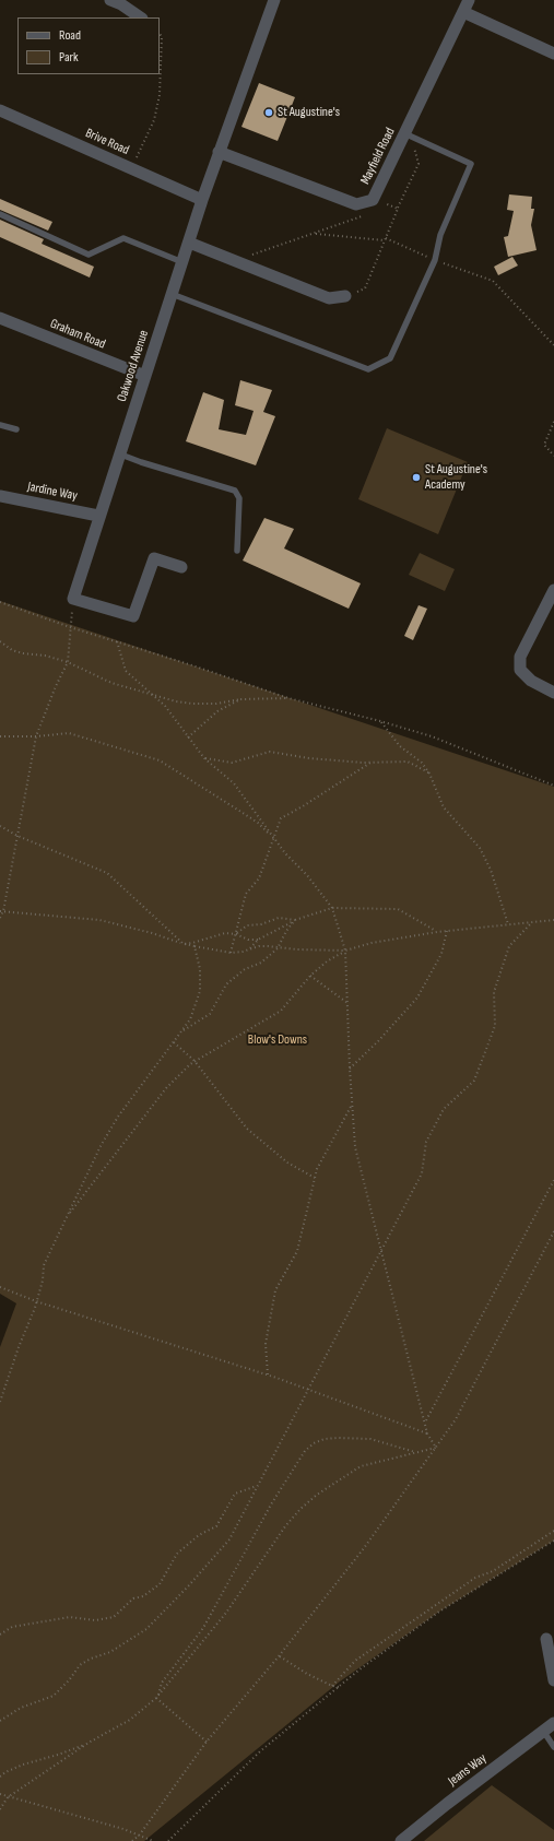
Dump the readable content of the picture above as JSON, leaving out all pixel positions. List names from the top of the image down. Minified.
{"streets":{"street":["Brive Road","Mayfield Road","Graham Road","Oakwood Avenue","Jardine Way","Jeans Way"]},"crossings":[["Brive Road","Oakwood Avenue"],["Mayfield Road","Oakwood Avenue"],["Graham Road","Oakwood Avenue"],["Oakwood Avenue","Jardine Way"]],"parks":["Blow's Downs"],"places":["St Augustine's","St Augustine's Academy"],"legend":["Road","Park"]}
